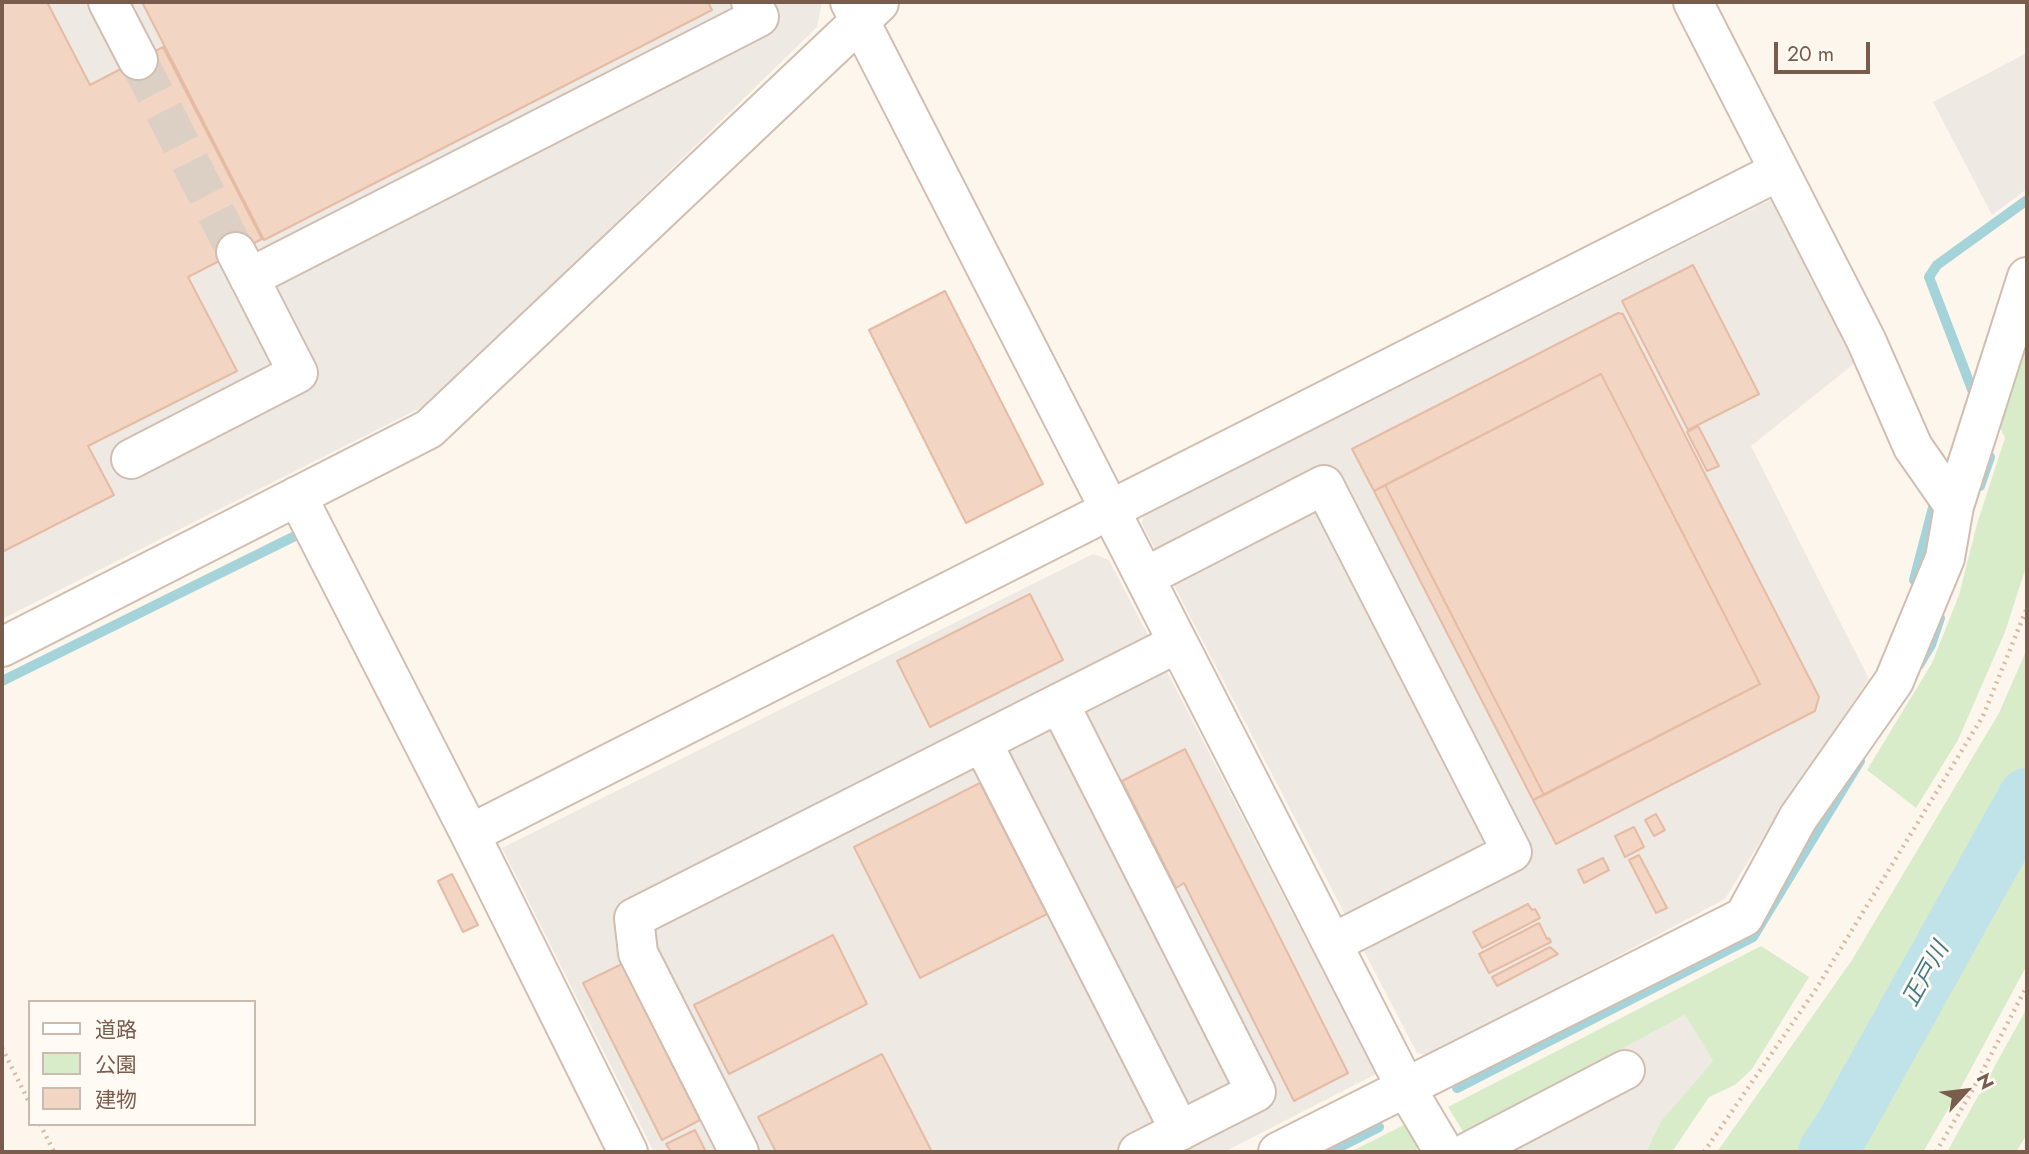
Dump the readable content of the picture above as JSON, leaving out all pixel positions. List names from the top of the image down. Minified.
{"water":["正戸川"],"legend":["道路","公園","建物"],"scale_bar":"20 m","north":"top right"}
